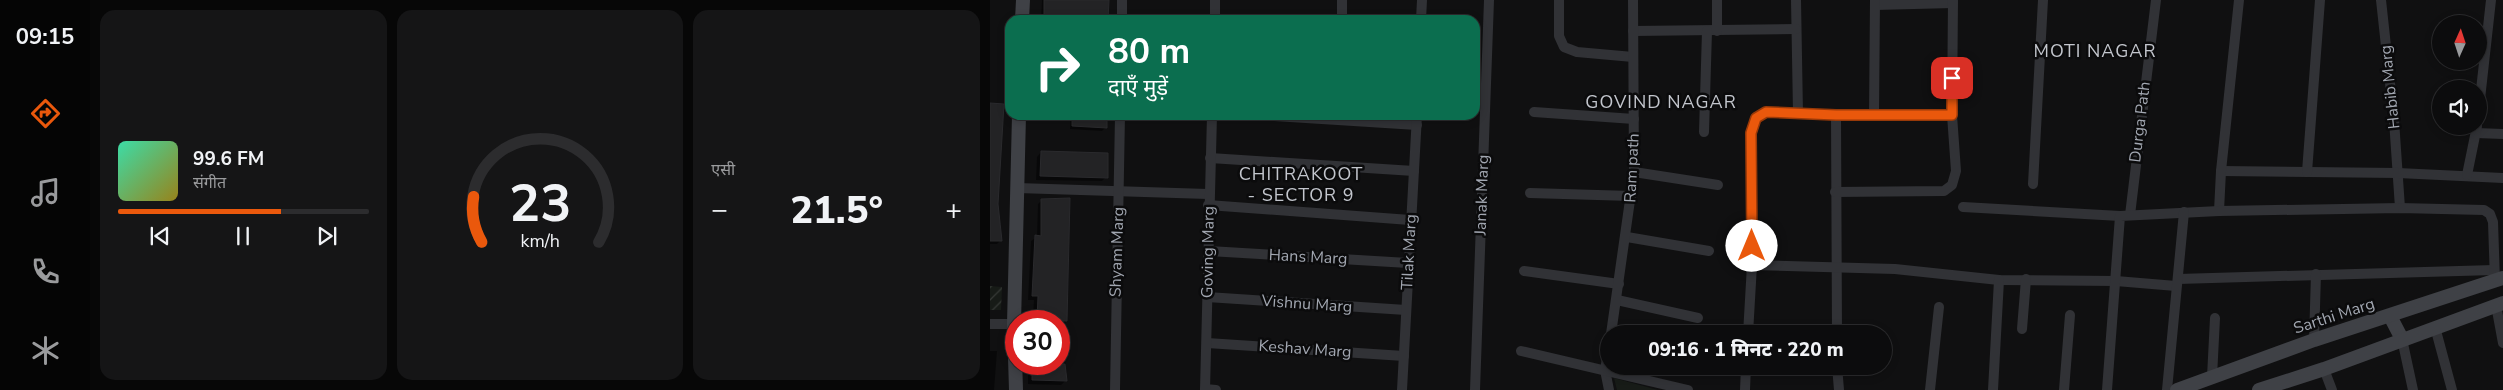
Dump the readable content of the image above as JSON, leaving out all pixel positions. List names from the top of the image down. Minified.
{"streets":{"street":["Habib Marg","Durga Path","Ram path","Janak Marg","Shyam Marg","Goving Marg","Tilak Marg","Hans Marg","Vishnu Marg","Sarthi Marg","Keshav Marg"]},"crossings":[["Goving Marg","Hans Marg"],["Goving Marg","Vishnu Marg"],["Goving Marg","Keshav Marg"],["Tilak Marg","Hans Marg"],["Tilak Marg","Vishnu Marg"],["Tilak Marg","Keshav Marg"]],"districts":["MOTI NAGAR","GOVIND NAGAR","CHITRAKOOT - SECTOR 9"],"north":"top","page":{"tabs":"09:15","tile":"एसी","turn":["80 m","दाएँ मुड़ें"],"song":["99.6 FM","संगीत"],"heat":["−","21.5°","+"],"limit":"30","trip":"09:16 · 1 मिनट · 220 m","gauge":["23","km/h"]}}
